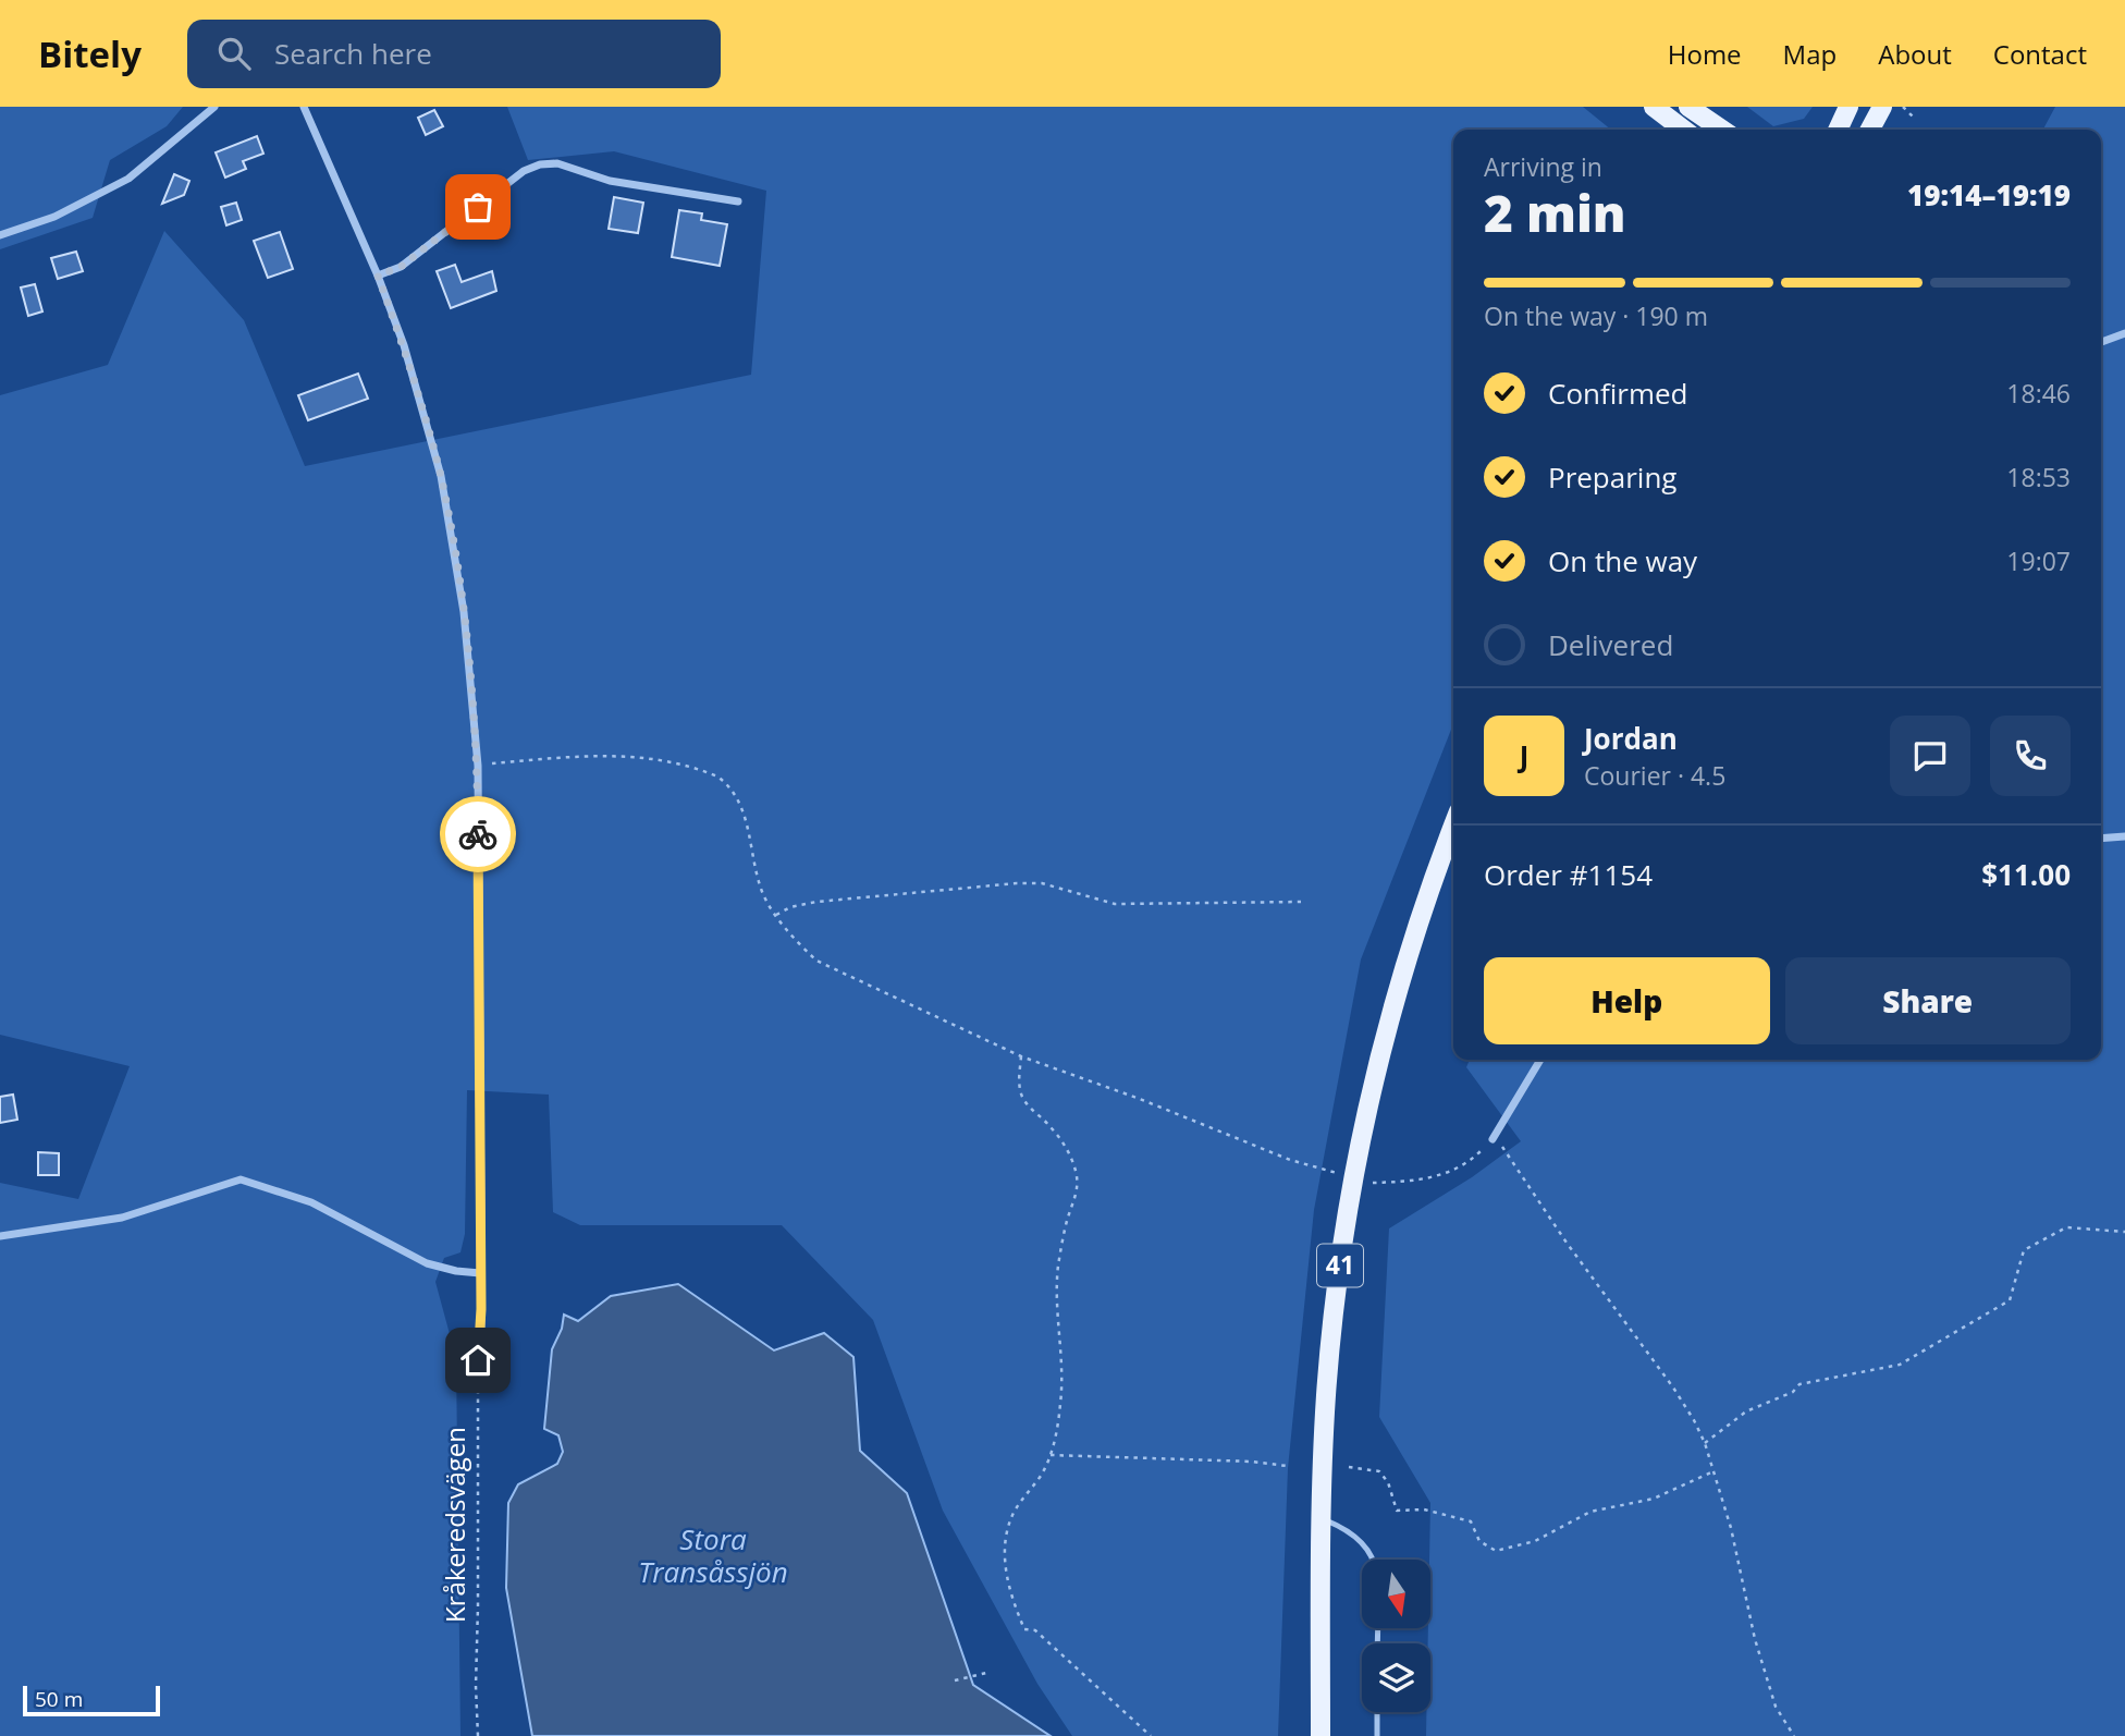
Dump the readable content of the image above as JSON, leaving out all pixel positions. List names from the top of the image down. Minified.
{"streets":{"main road":["41"],"path":["Kråkeredsvägen"]},"water":["Stora Transåssjön"],"scale_bar":"50 m","north":"bottom","page":{"header":"Bitely","search":"Search here","nav":["Home","Map","About","Contact"],"heading":["2 min","Arriving in","19:14–19:19"],"panel":["Jordan","Courier · 4.5","Order #1154","$11.00"],"bar":"On the way · 190 m","list":[["Confirmed","18:46"],["Preparing","18:53"],["On the way","19:07"],"Delivered"],"round":"J","buttons":["Help","Share"],"scale":"50 m"}}
